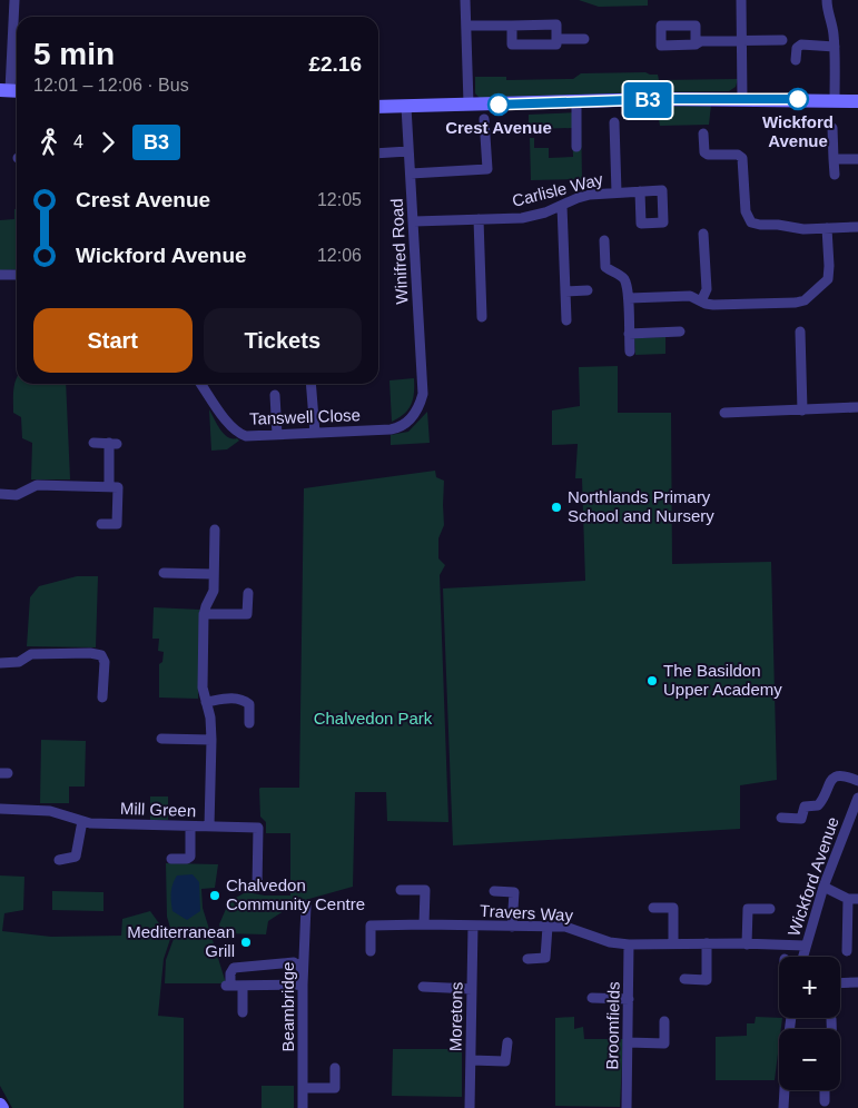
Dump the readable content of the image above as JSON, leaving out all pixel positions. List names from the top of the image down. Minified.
{"streets":{"street":["Carlisle Way","Winifred Road","Tanswell Close","Mill Green","Wickford Avenue","Travers Way","Beambridge","Moretons","Broomfields"]},"crossings":[["Carlisle Way","Winifred Road"],["Winifred Road","Tanswell Close"],["Wickford Avenue","Travers Way"],["Travers Way","Moretons"],["Travers Way","Broomfields"]],"parks":["Chalvedon Park"],"places":["Wickford Avenue","Crest Avenue","Northlands Primary School and Nursery","The Basildon Upper Academy","Chalvedon Community Centre","Mediterranean Grill"],"lines":["bus line B3"],"page":{"on_map":"B3","heading":["5 min","12:01 – 12:06 · Bus","£2.16"],"legs":["4","B3"],"list":[{"name":"Crest Avenue","value":"12:05"},{"name":"Wickford Avenue","value":"12:06"}],"buttons":["Start","Tickets"],"map_buttons":["+","−"]}}
